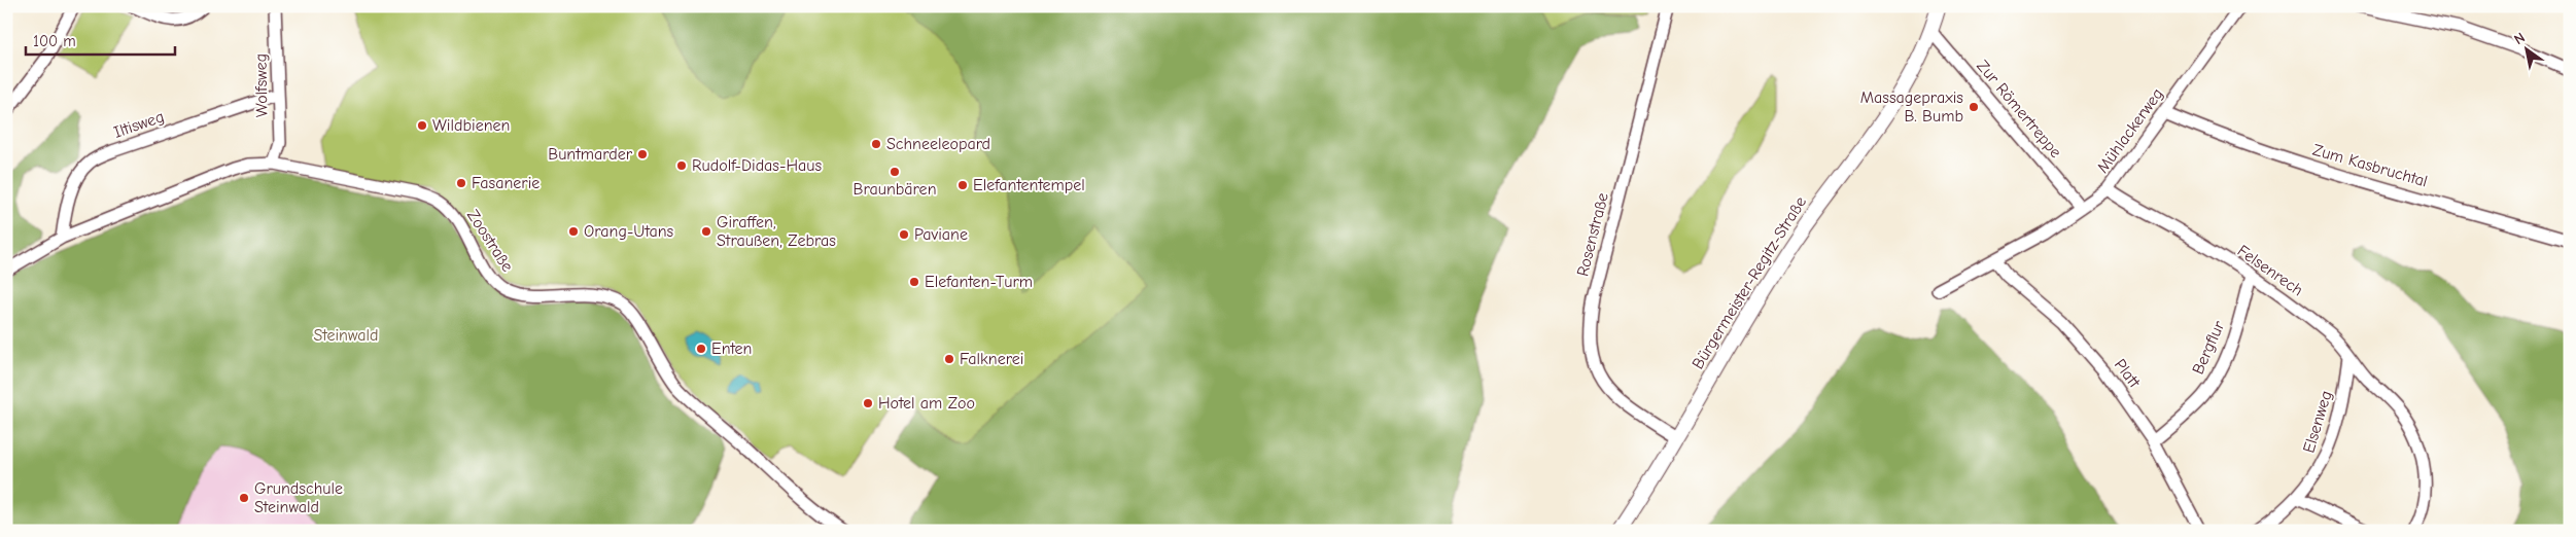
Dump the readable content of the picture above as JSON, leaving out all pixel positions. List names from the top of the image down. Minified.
{"streets":{"street":["Wolfsweg","Zur Römertreppe","Iltisweg","Mühlackerweg","Zum Kasbruchtal","Rosenstraße","Zoostraße","Felsenrech","Bürgermeister-Regitz-Straße","Bergflur","Platt","Elsenweg"]},"crossings":[["Wolfsweg","Iltisweg"],["Wolfsweg","Zoostraße"],["Zur Römertreppe","Mühlackerweg"],["Zur Römertreppe","Bürgermeister-Regitz-Straße"],["Iltisweg","Zoostraße"],["Mühlackerweg","Zum Kasbruchtal"],["Mühlackerweg","Felsenrech"],["Mühlackerweg","Platt"],["Rosenstraße","Bürgermeister-Regitz-Straße"],["Felsenrech","Bergflur"],["Felsenrech","Elsenweg"],["Bergflur","Platt"]],"parks":["Steinwald"],"places":["Massagepraxis B. Bumb","Wildbienen","Schneeleopard","Buntmarder","Rudolf-Didas-Haus","Braunbären","Fasanerie","Elefantentempel","Orang-Utans","Giraffen, Straußen, Zebras","Paviane","Elefanten-Turm","Enten","Falknerei","Hotel am Zoo","Grundschule Steinwald"],"scale_bar":"100 m","north":"top left"}
